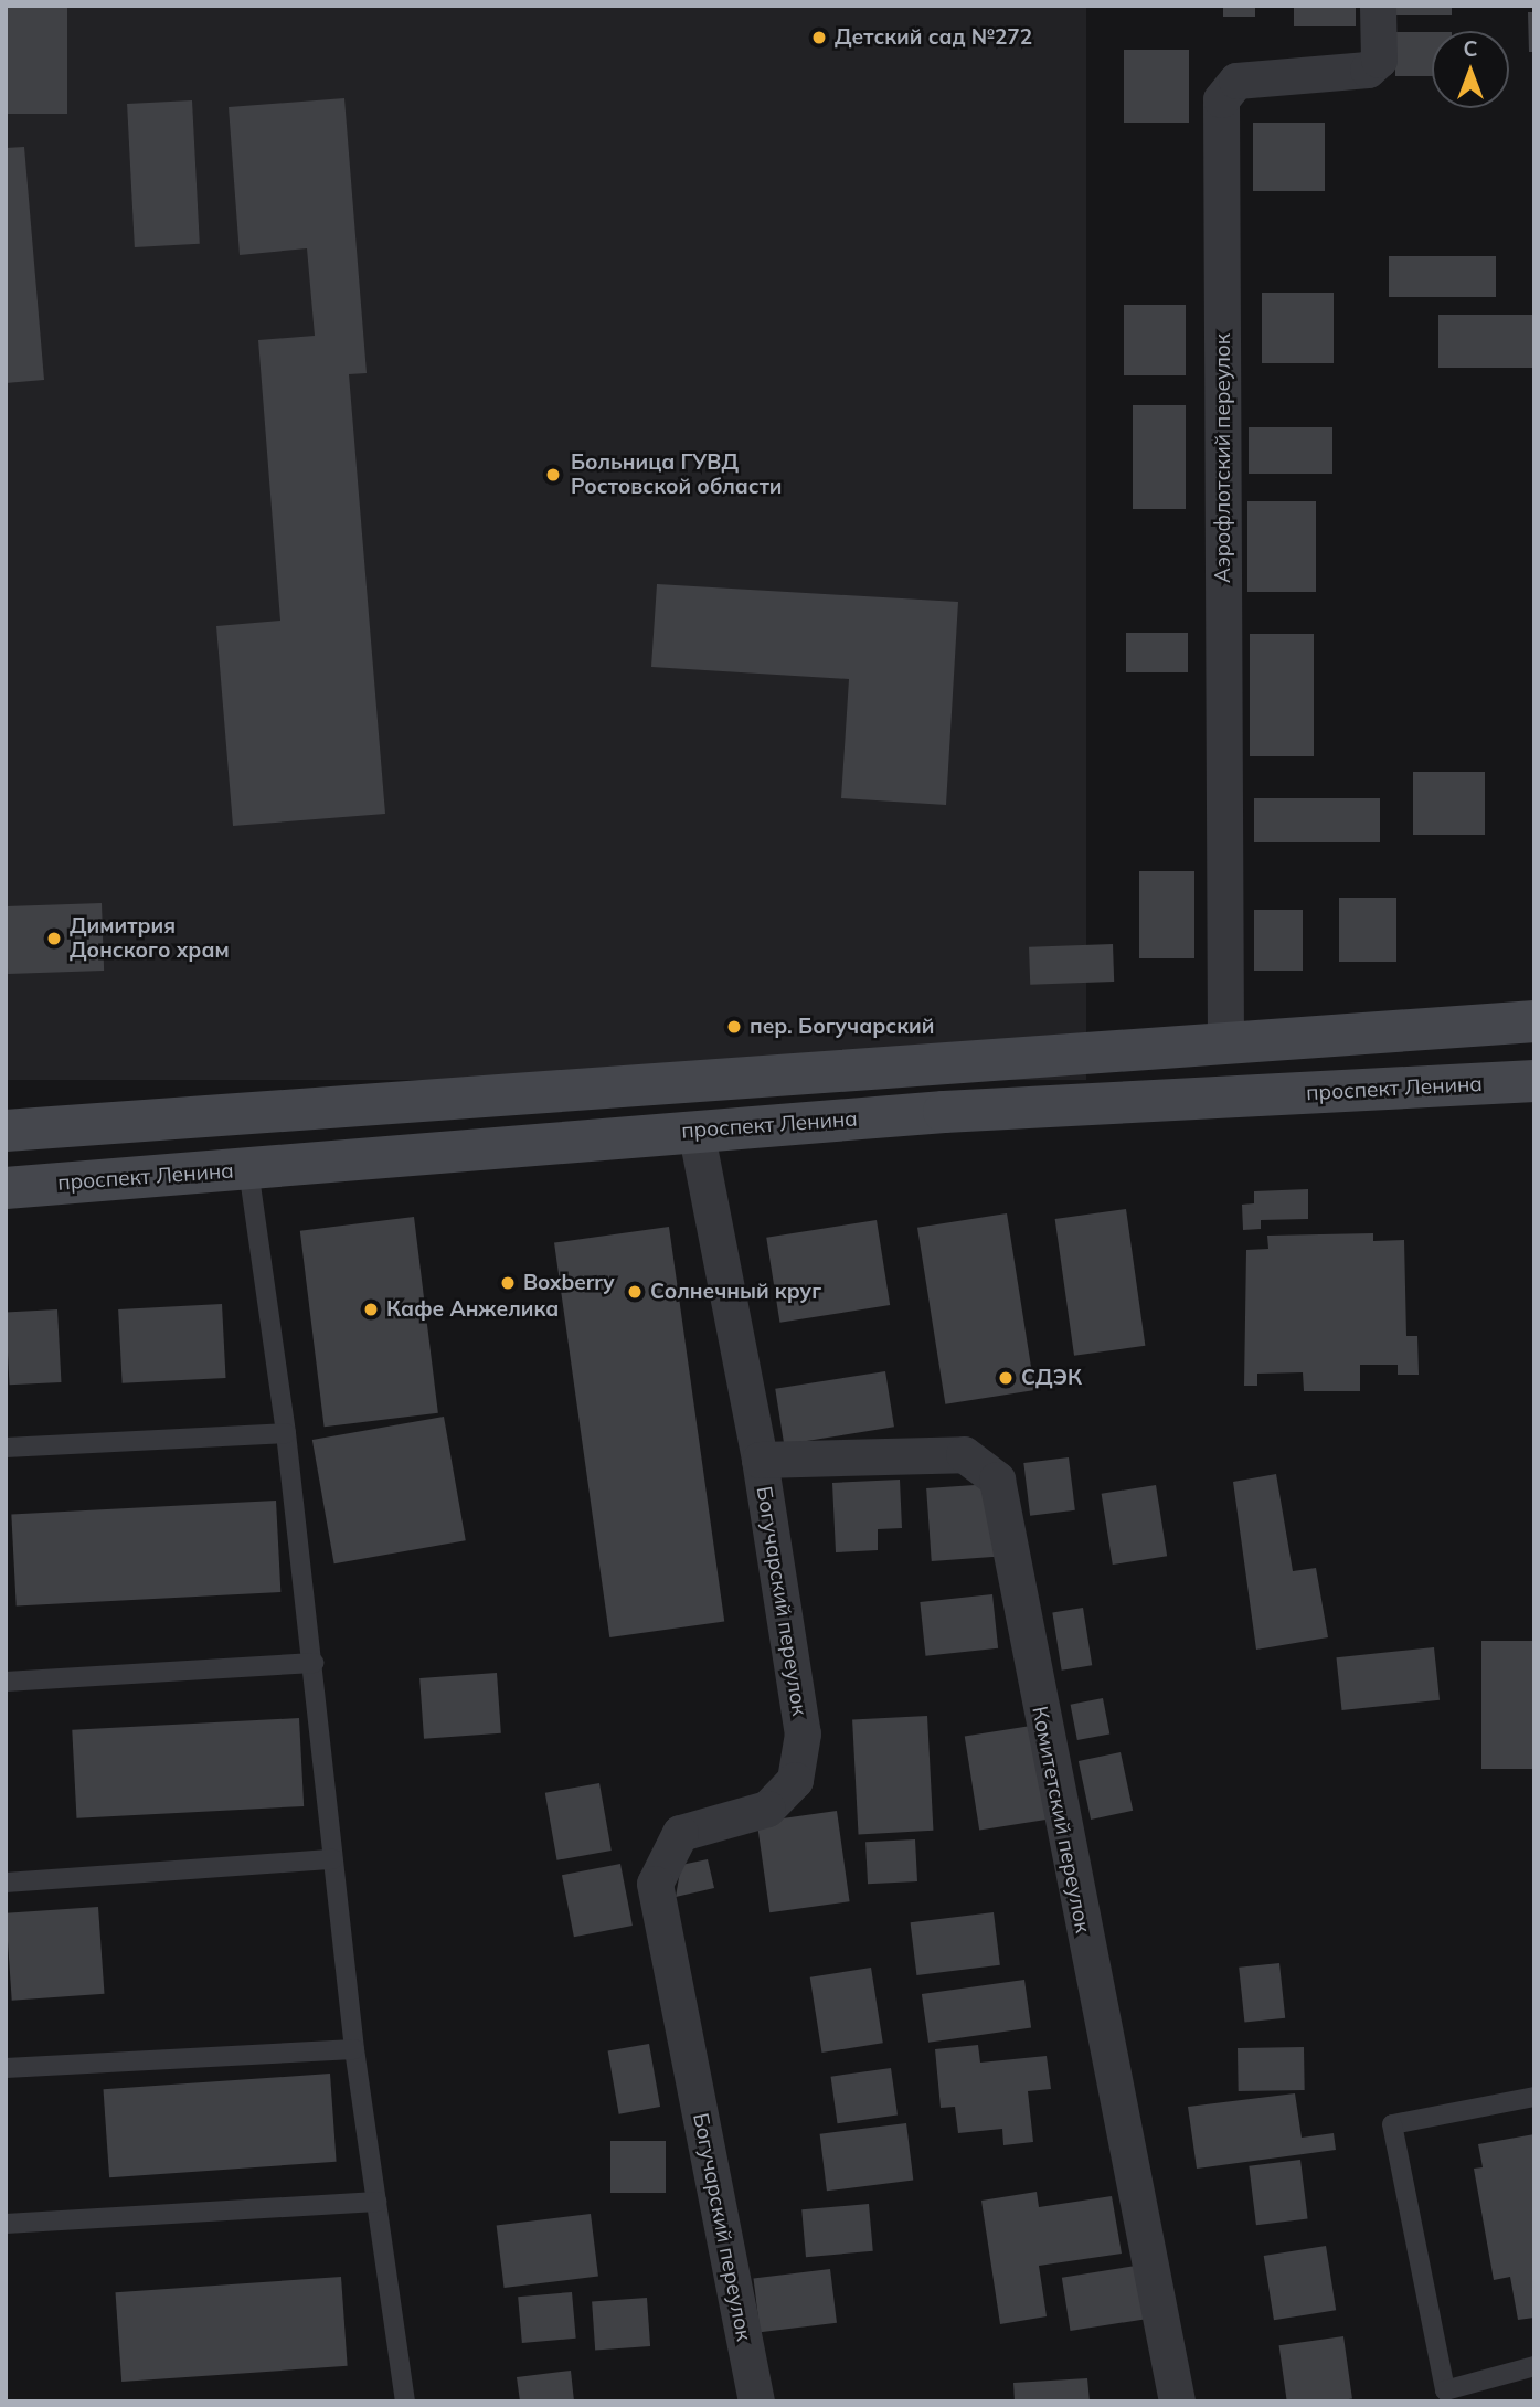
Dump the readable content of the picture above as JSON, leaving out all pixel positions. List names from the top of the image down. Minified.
{"streets":{"main road":["проспект Ленина"],"street":["Аэрофлотский переулок","Богучарский переулок","Комитетский переулок"]},"crossings":[["проспект Ленина","Богучарский переулок"],["Богучарский переулок","Комитетский переулок"]],"places":["Детский сад №272","Больница ГУВД Ростовской области","Димитрия Донского храм","пер. Богучарский","Boxberry","Солнечный круг","Кафе Анжелика","СДЭК"],"north":"top"}
